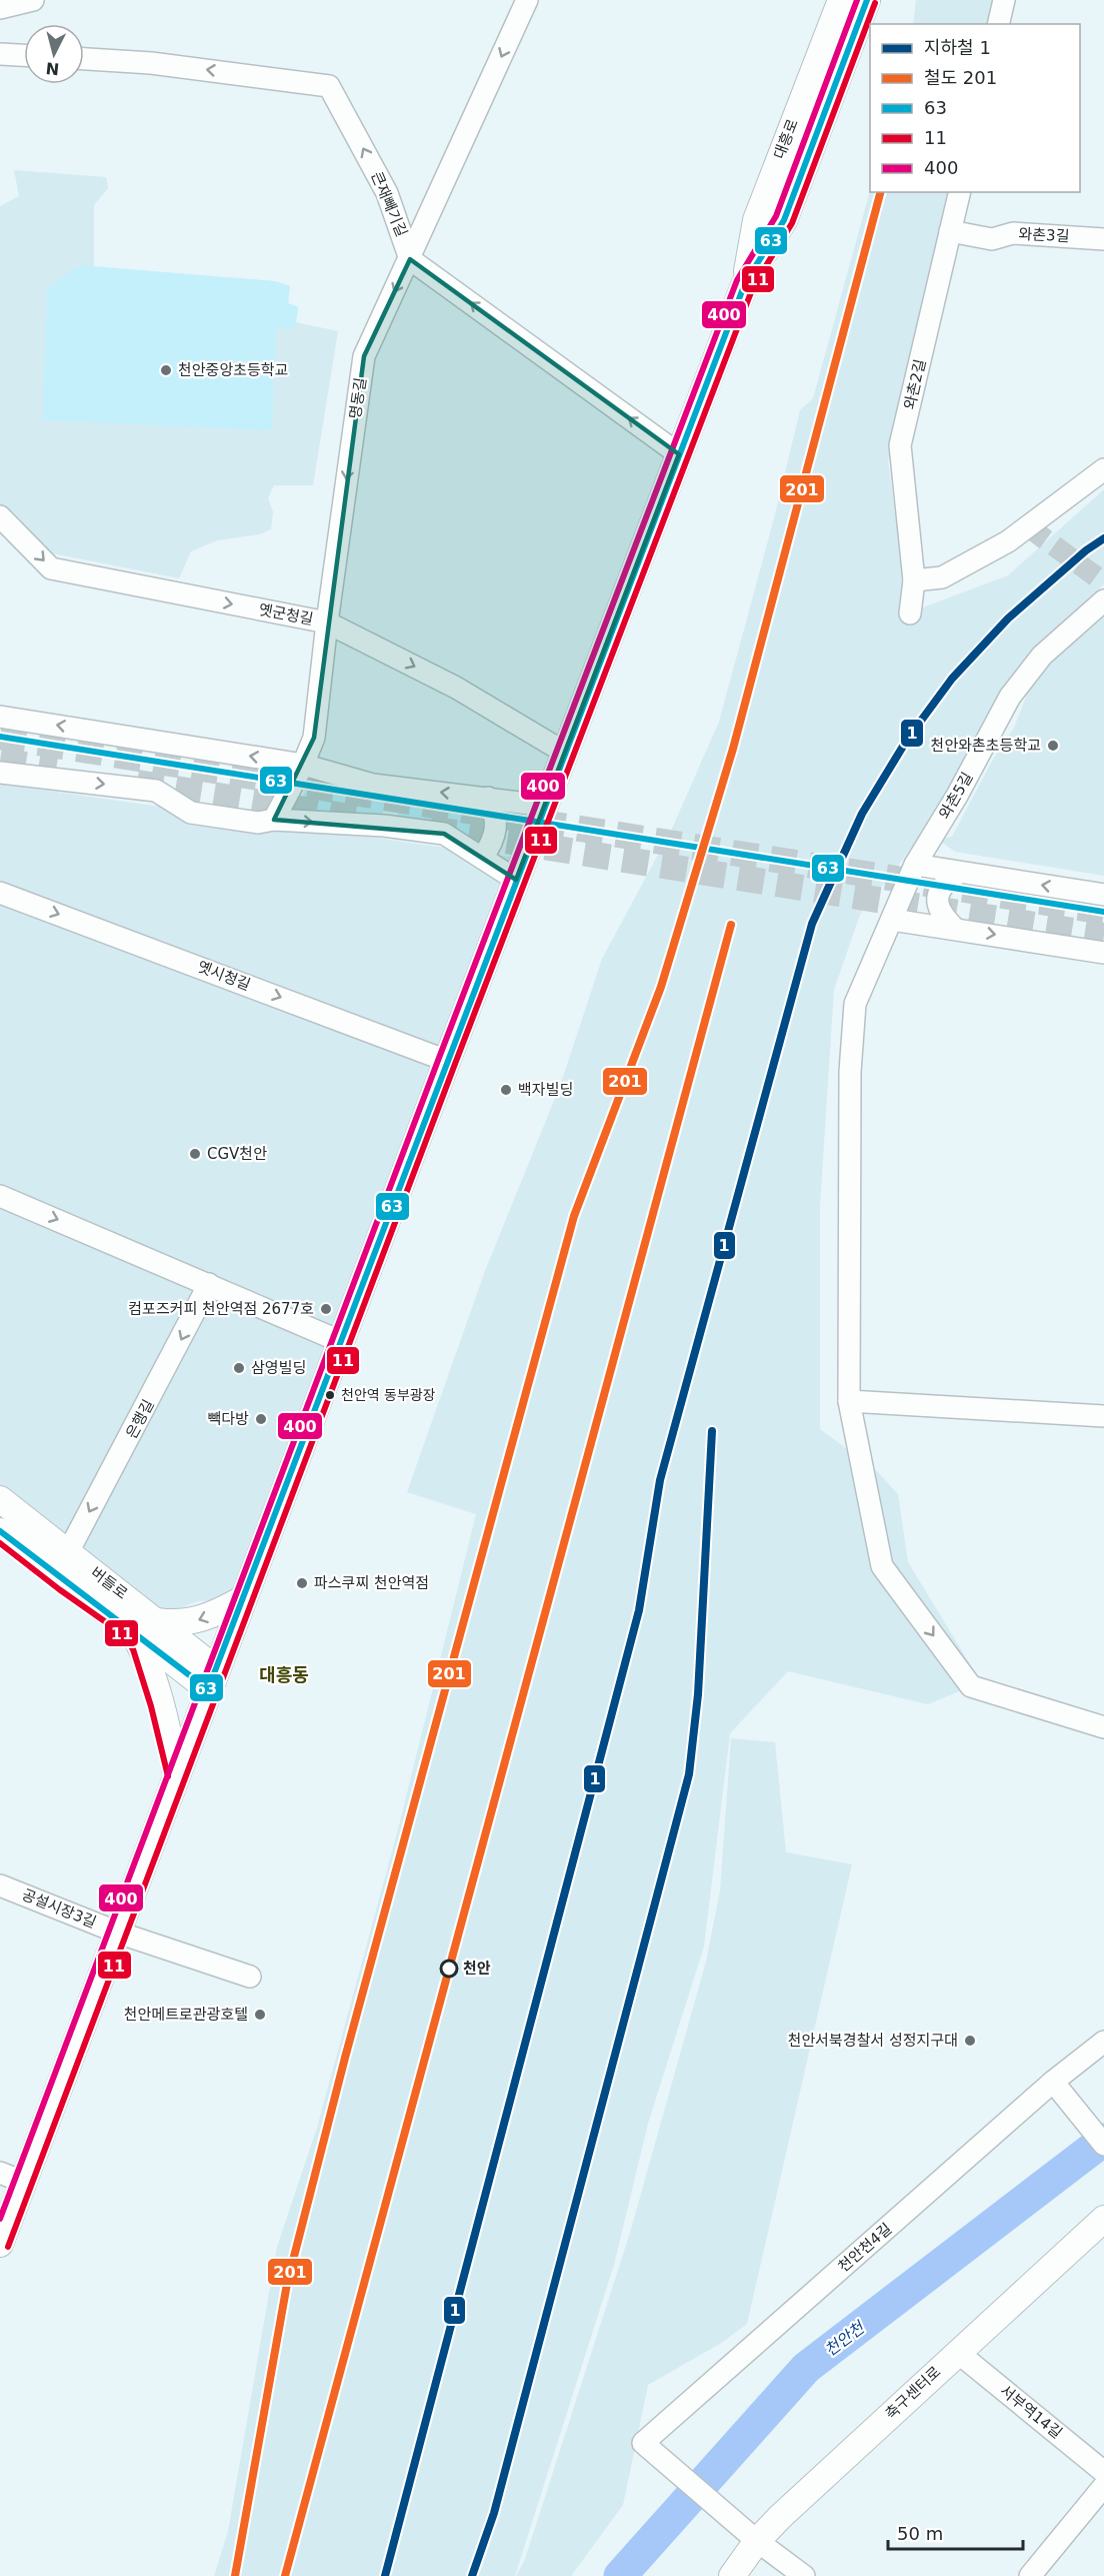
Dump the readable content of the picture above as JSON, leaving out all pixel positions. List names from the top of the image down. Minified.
{"streets":{"street":["대흥로","큰재빼기길","와촌3길","와촌2길","명동길","옛군청길","와촌5길","옛시청길","은행길","버들로","공설시장3길","천안천4길","축구센터로","서부역14길"]},"crossings":[["대흥로","옛군청길"],["대흥로","옛시청길"],["대흥로","버들로"],["대흥로","공설시장3길"],["큰재빼기길","명동길"],["와촌3길","와촌2길"],["명동길","옛군청길"],["은행길","버들로"],["천안천4길","축구센터로"],["축구센터로","서부역14길"]],"one_way":["큰재빼기길","명동길","은행길"],"districts":["대흥동"],"water":["천안천"],"places":["천안중앙초등학교","천안와촌초등학교","백자빌딩","CGV천안","컴포즈커피 천안역점 2677호","삼영빌딩","천안역 동부광장","빽다방","파스쿠찌 천안역점","천안","천안메트로관광호텔","천안서북경찰서 성정지구대"],"lines":["transit line 63","transit line 400","transit line 11","rail line 201","metro line 1"],"legend":["지하철 1","철도 201","63","11","400"],"scale_bar":"50 m","north":"bottom"}
